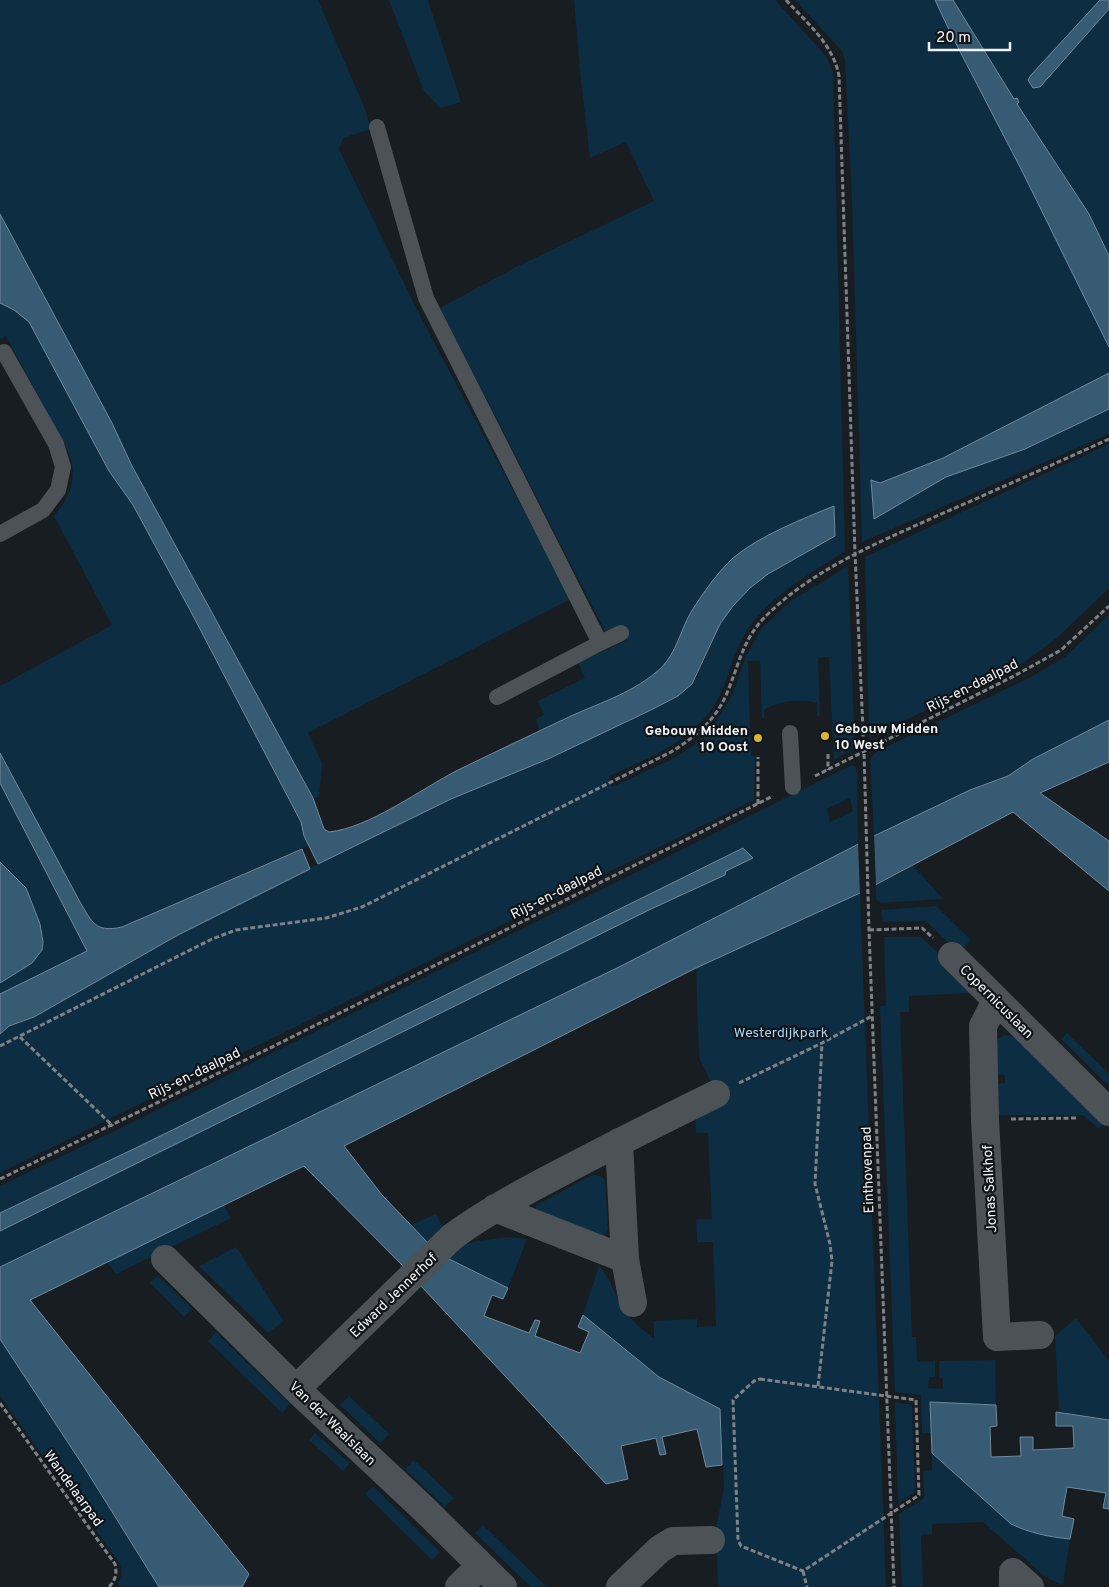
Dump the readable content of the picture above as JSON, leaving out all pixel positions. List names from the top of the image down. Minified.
{"streets":{"street":["Copernicuslaan","Jonas Salkhof","Edward Jennerhof","Van der Waalslaan"],"path":["Rijs-en-daalpad","Einthovenpad","Wandelaarpad"]},"crossings":[["Rijs-en-daalpad","Einthovenpad"],["Copernicuslaan","Einthovenpad"],["Copernicuslaan","Jonas Salkhof"],["Edward Jennerhof","Van der Waalslaan"]],"parks":["Westerdijkpark"],"places":["Gebouw Midden 10 West","Gebouw Midden 10 Oost"],"scale_bar":"20 m"}
